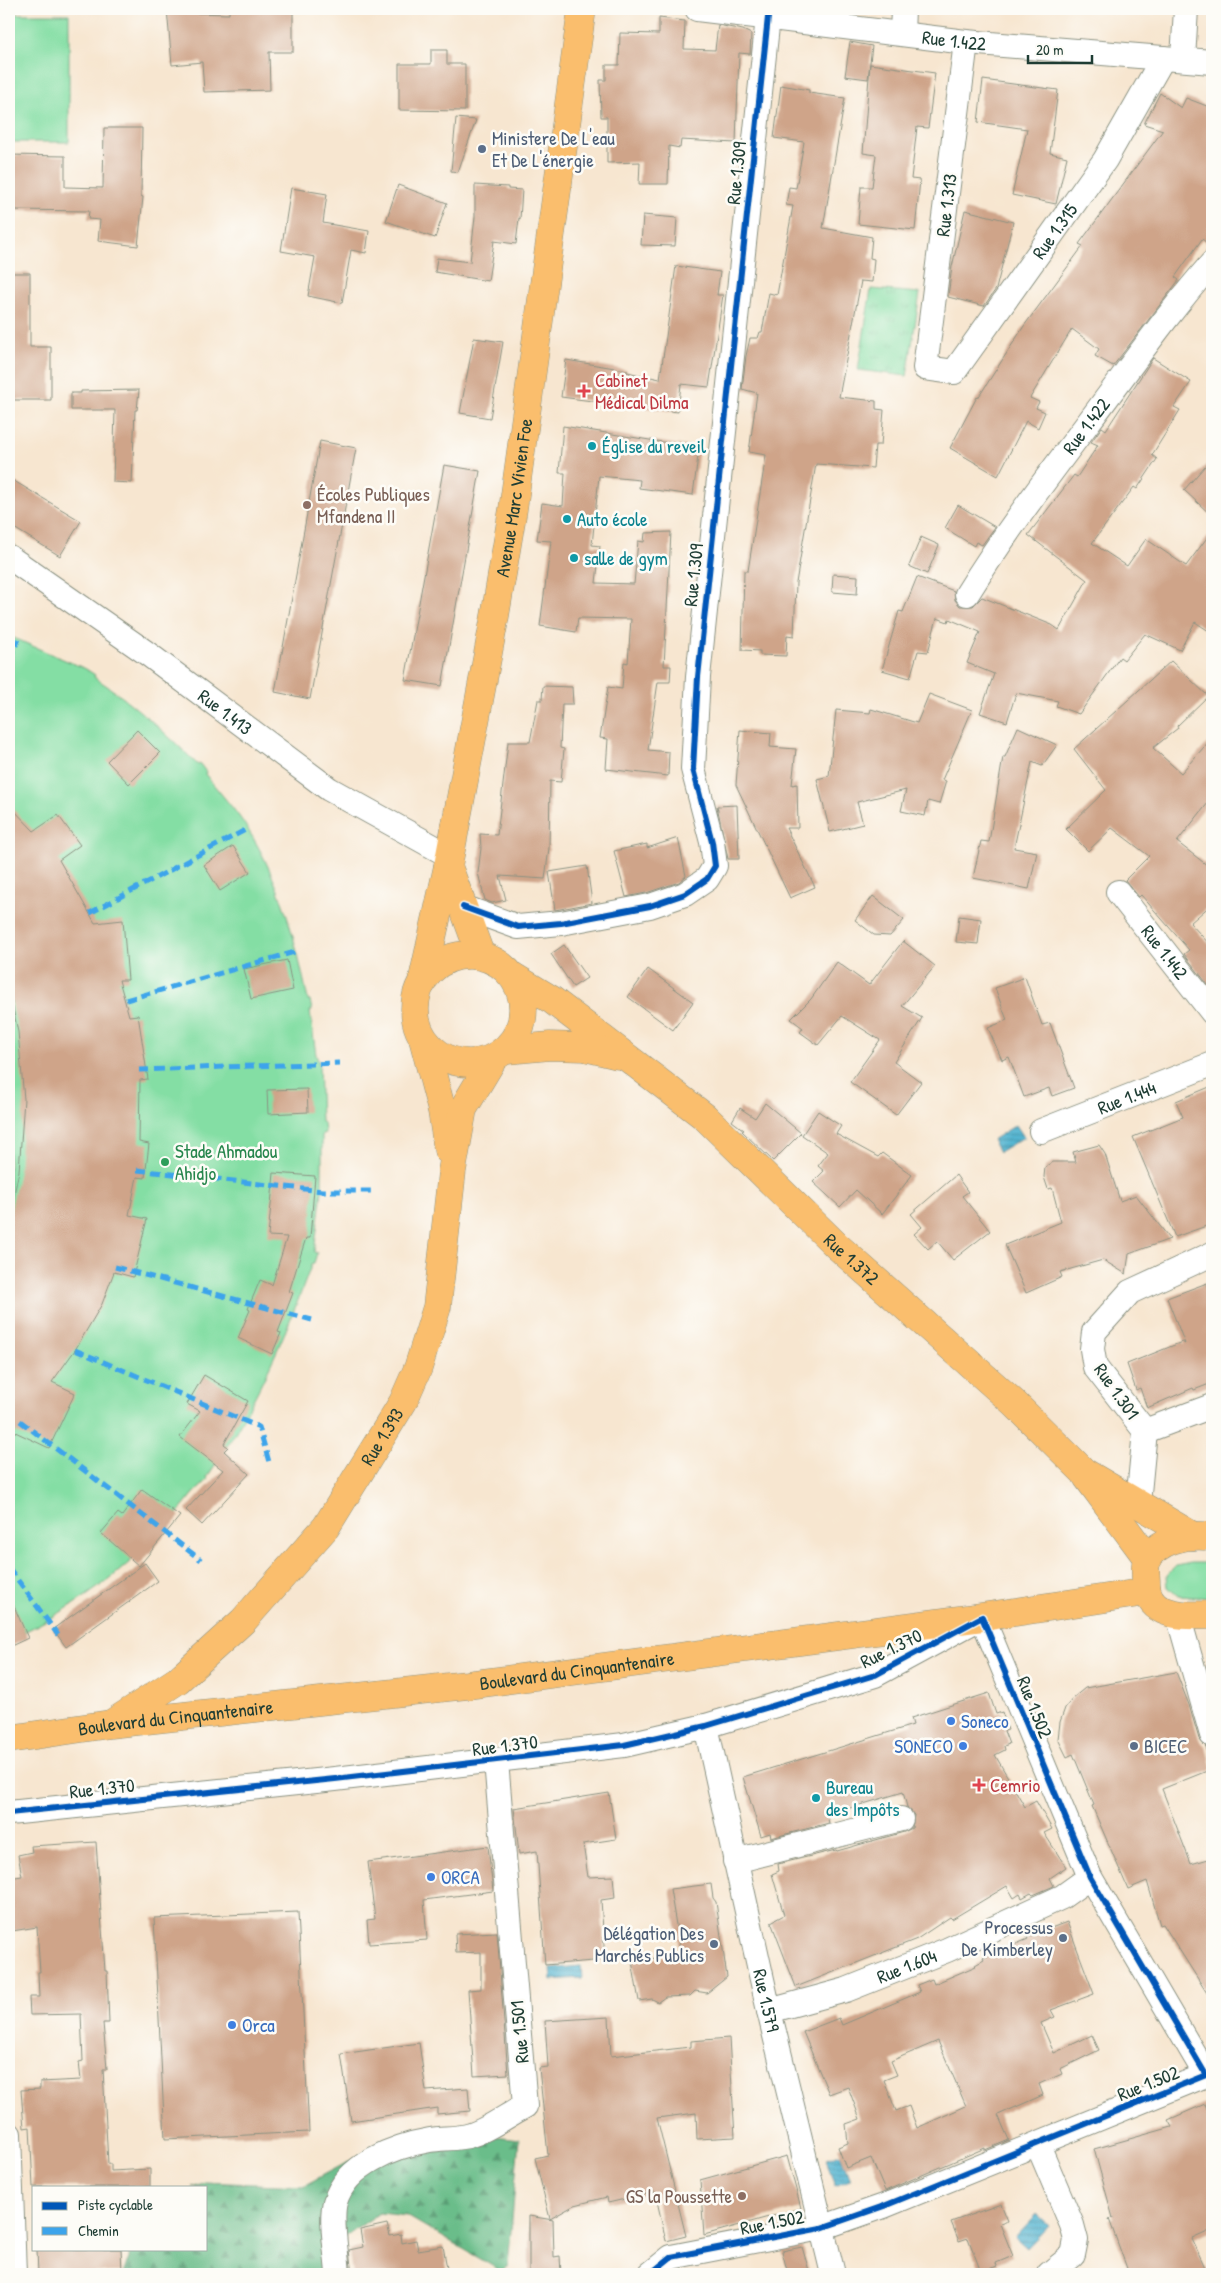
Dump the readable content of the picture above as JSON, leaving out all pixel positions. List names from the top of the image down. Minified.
{"streets":{"main road":["Avenue Marc Vivien Foe","Rue 1.372","Rue 1.393","Boulevard du Cinquantenaire"],"street":["Rue 1.422","Rue 1.309","Rue 1.313","Rue 1.315","Rue 1.413","Rue 1.442","Rue 1.444","Rue 1.301","Rue 1.370","Rue 1.502","Rue 1.604","Rue 1.579","Rue 1.501"]},"crossings":[["Rue 1.422","Rue 1.309"],["Rue 1.422","Rue 1.313"],["Rue 1.422","Rue 1.315"],["Rue 1.313","Rue 1.315"],["Avenue Marc Vivien Foe","Rue 1.413"],["Avenue Marc Vivien Foe","Rue 1.372"],["Avenue Marc Vivien Foe","Rue 1.393"],["Rue 1.372","Rue 1.301"],["Rue 1.372","Rue 1.393"],["Rue 1.393","Boulevard du Cinquantenaire"],["Rue 1.370","Boulevard du Cinquantenaire"],["Rue 1.370","Rue 1.502"],["Rue 1.370","Rue 1.579"],["Rue 1.370","Rue 1.501"],["Boulevard du Cinquantenaire","Rue 1.502"],["Rue 1.502","Rue 1.604"],["Rue 1.502","Rue 1.579"],["Rue 1.604","Rue 1.579"]],"places":{"other":["Ministere De L'eau Et De L'énergie","Église du reveil","Écoles Publiques Mfandena II","Auto école","salle de gym","Stade Ahmadou Ahidjo","Soneco","SONECO","BICEC","Bureau des Impôts","ORCA","Processus De Kimberley","Délégation Des Marchés Publics","Orca","GS la Poussette"],"health":["Cabinet Médical Dilma","Cemrio"]},"legend":["Piste cyclable","Chemin"],"scale_bar":"20 m"}
